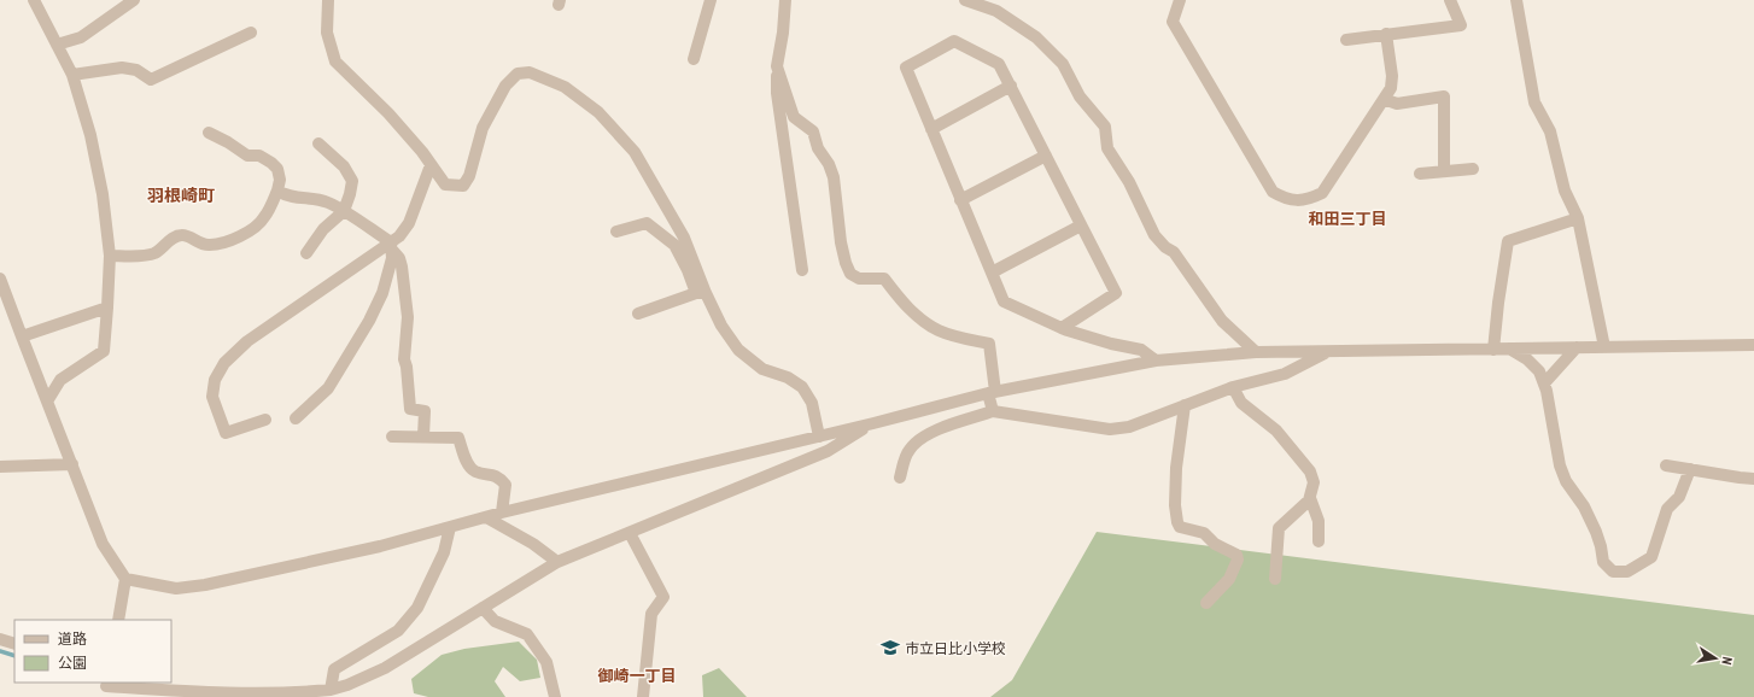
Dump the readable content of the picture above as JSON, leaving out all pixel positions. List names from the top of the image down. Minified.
{"districts":["羽根崎町","和田三丁目","御崎一丁目"],"places":{"school or university":["市立日比小学校"]},"legend":["道路","公園"],"north":"right"}
